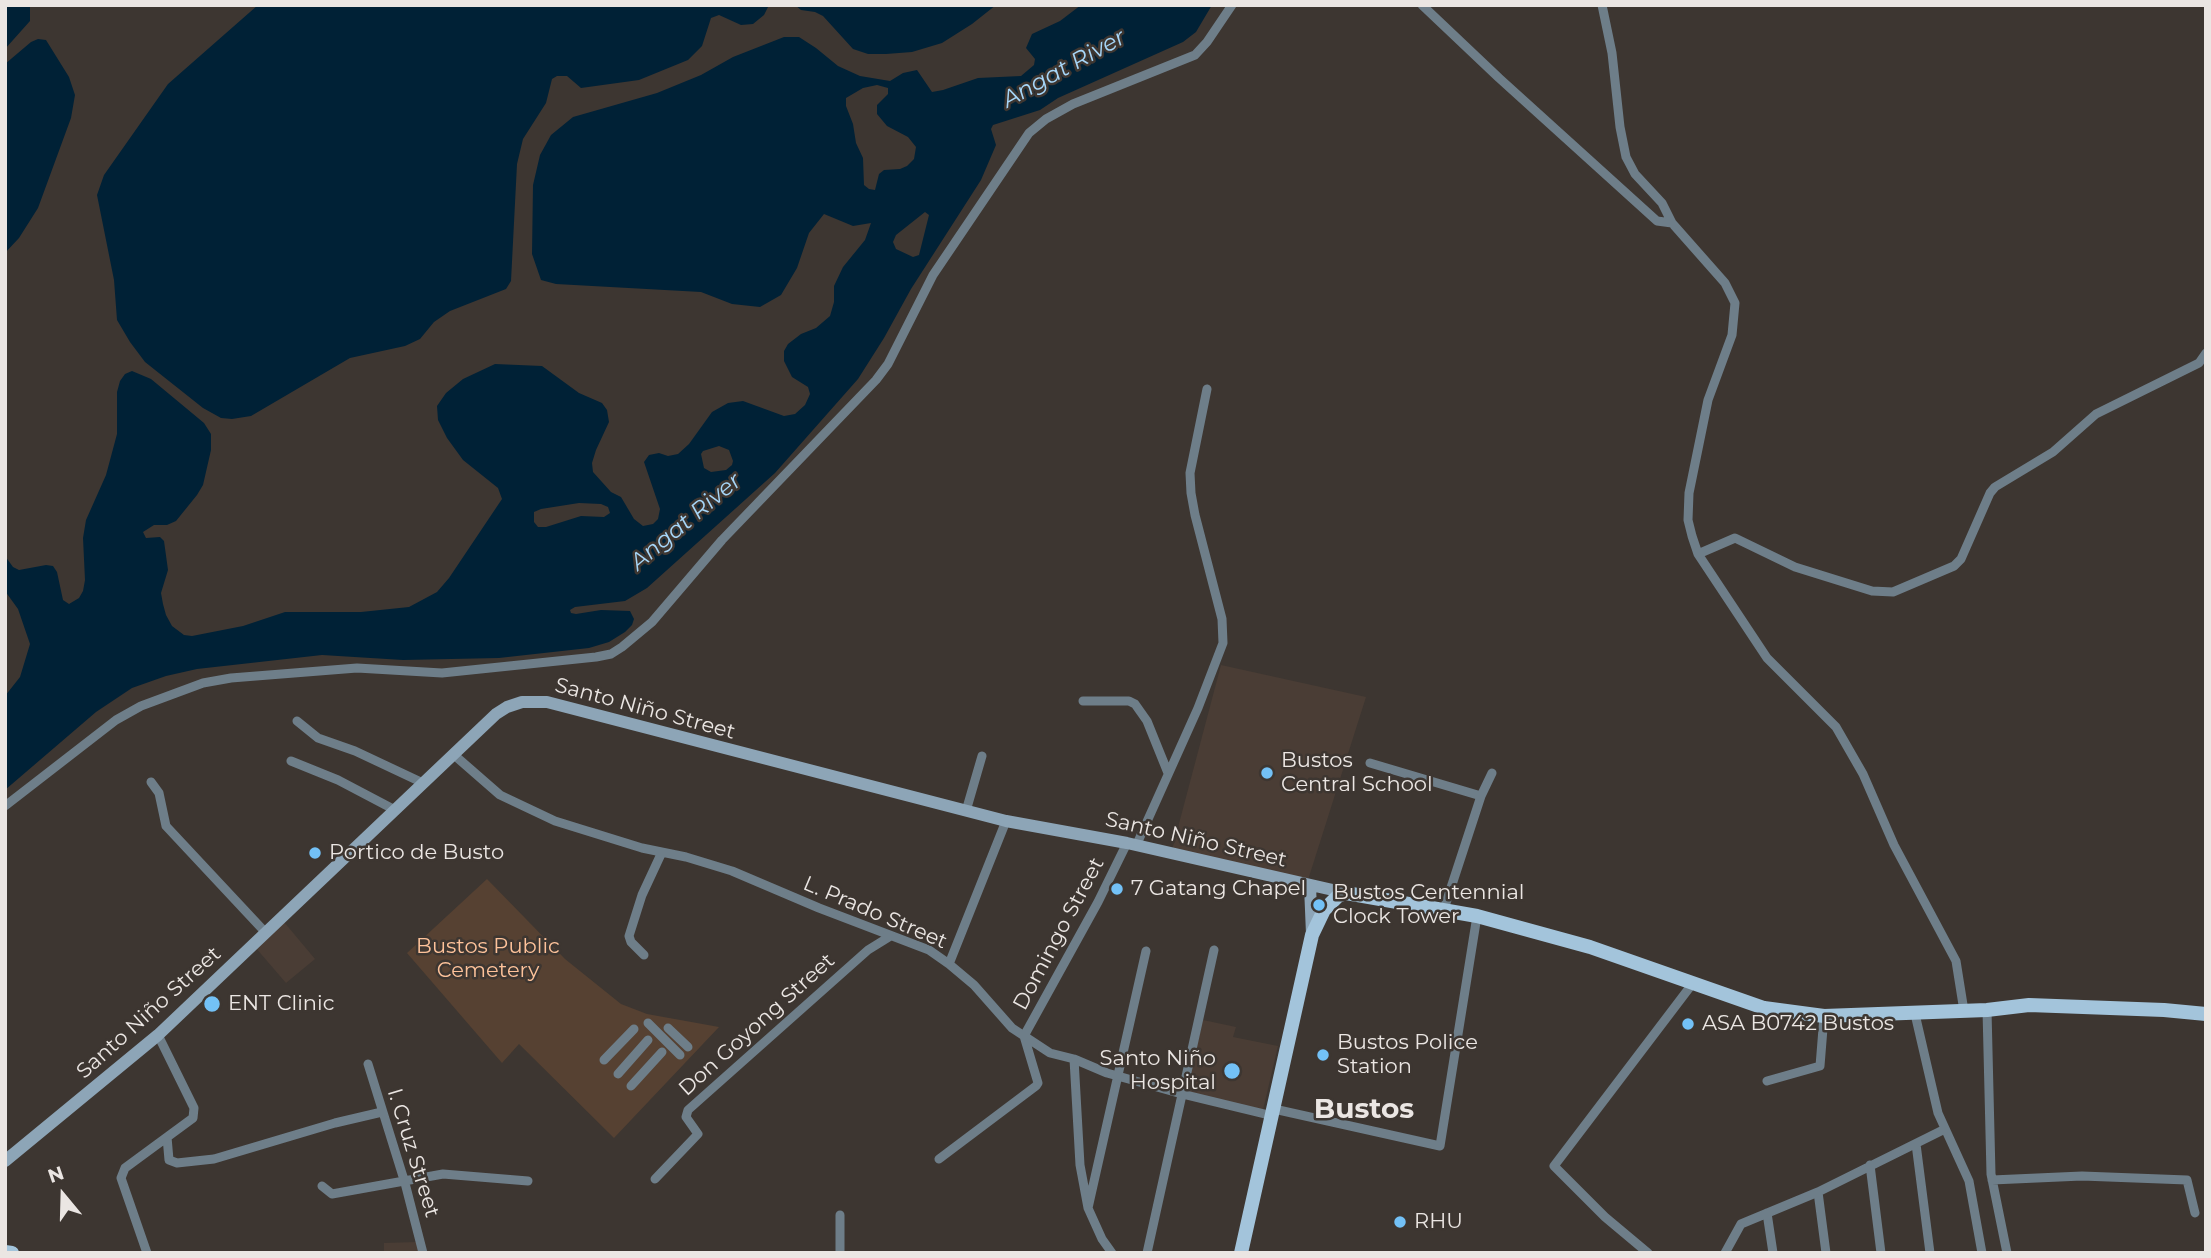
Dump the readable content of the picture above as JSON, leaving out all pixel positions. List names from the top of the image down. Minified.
{"streets":{"street":["Santo Niño Street","L. Prado Street","Domingo Street","Don Goyong Street","I. Cruz Street"]},"crossings":[["Santo Niño Street","L. Prado Street"],["Santo Niño Street","Domingo Street"],["L. Prado Street","Domingo Street"],["L. Prado Street","Don Goyong Street"]],"districts":["Bustos"],"water":["Angat River"],"parks":["Bustos Public Cemetery"],"places":["Bustos Central School","Portico de Busto","7 Gatang Chapel","Bustos Centennial Clock Tower","ENT Clinic","ASA B0742 Bustos","Bustos Police Station","Santo Niño Hospital","RHU"],"north":"top"}
